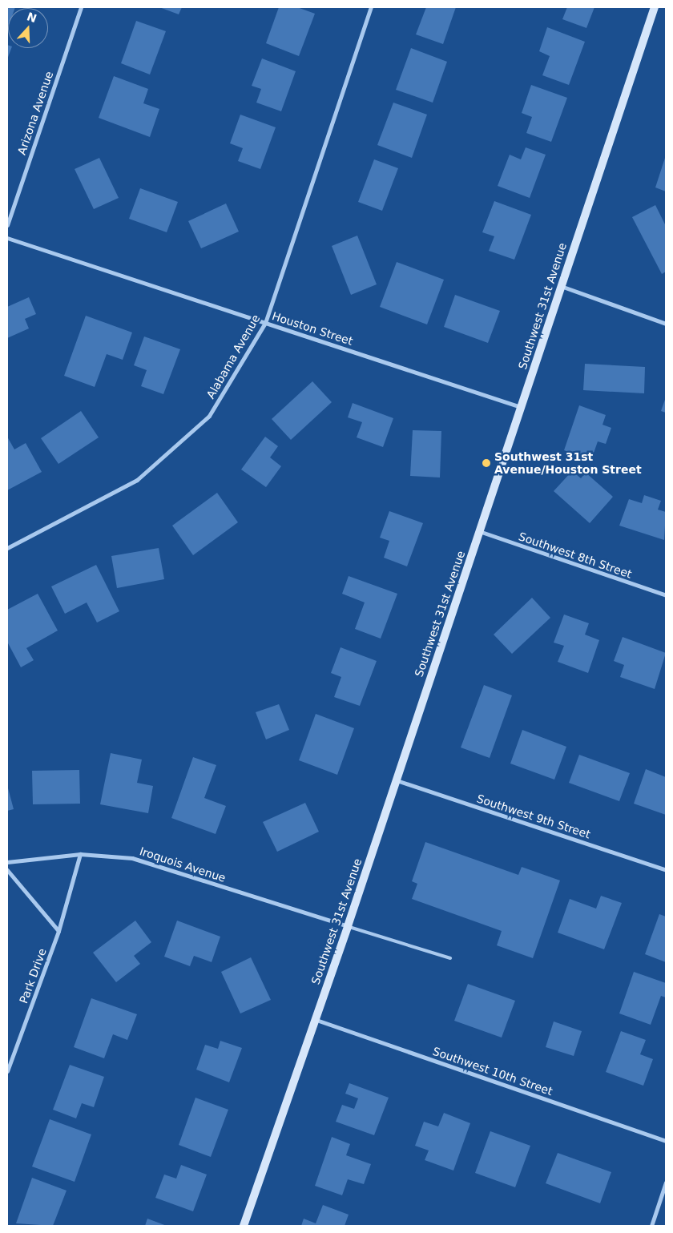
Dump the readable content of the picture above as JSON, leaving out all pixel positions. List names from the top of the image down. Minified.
{"streets":{"main road":["Southwest 31st Avenue"],"street":["Arizona Avenue","Houston Street","Alabama Avenue","Southwest 8th Street","Southwest 9th Street","Iroquois Avenue","Park Drive","Southwest 10th Street"]},"crossings":[["Southwest 31st Avenue","Houston Street"],["Southwest 31st Avenue","Southwest 8th Street"],["Southwest 31st Avenue","Southwest 9th Street"],["Southwest 31st Avenue","Iroquois Avenue"],["Southwest 31st Avenue","Southwest 10th Street"],["Houston Street","Alabama Avenue"],["Iroquois Avenue","Park Drive"]],"places":["Southwest 31st Avenue/Houston Street"],"north":"top"}
